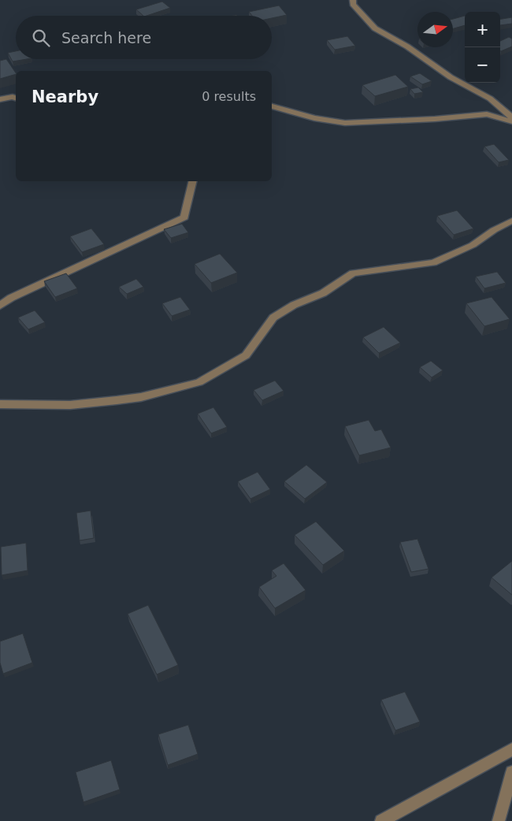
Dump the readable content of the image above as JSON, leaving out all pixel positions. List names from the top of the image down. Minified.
{"north":"right","page":{"map_buttons":["+","−"],"search":"Search here","heading":["Nearby","0 results"]}}
